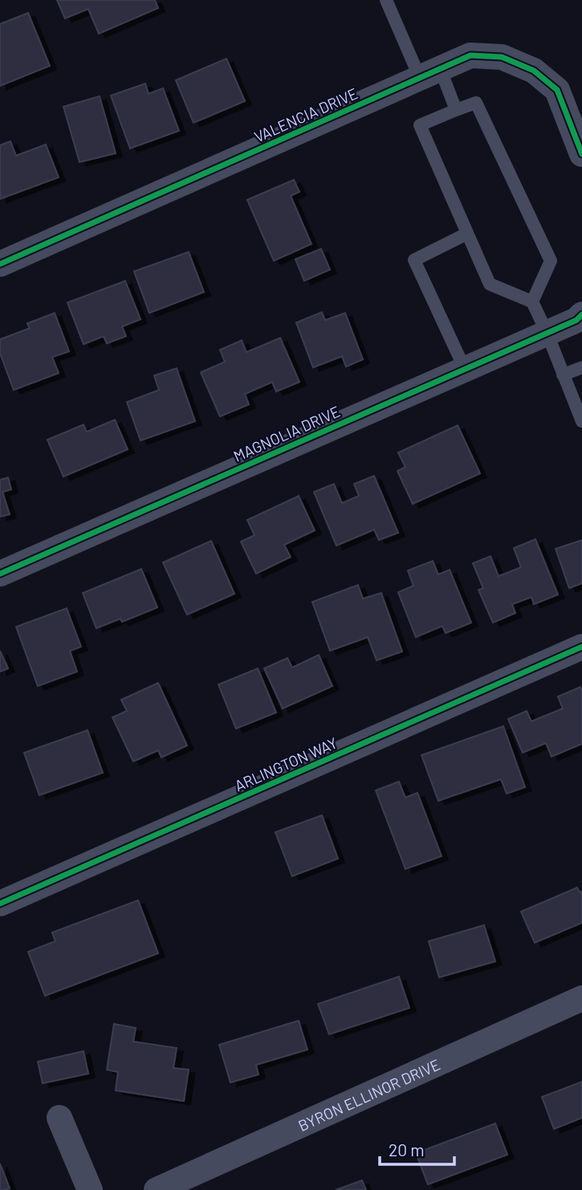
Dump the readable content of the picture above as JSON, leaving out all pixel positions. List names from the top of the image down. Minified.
{"streets":{"street":["VALENCIA DRIVE","MAGNOLIA DRIVE","ARLINGTON WAY","BYRON ELLINOR DRIVE"]},"scale_bar":"20 m"}
